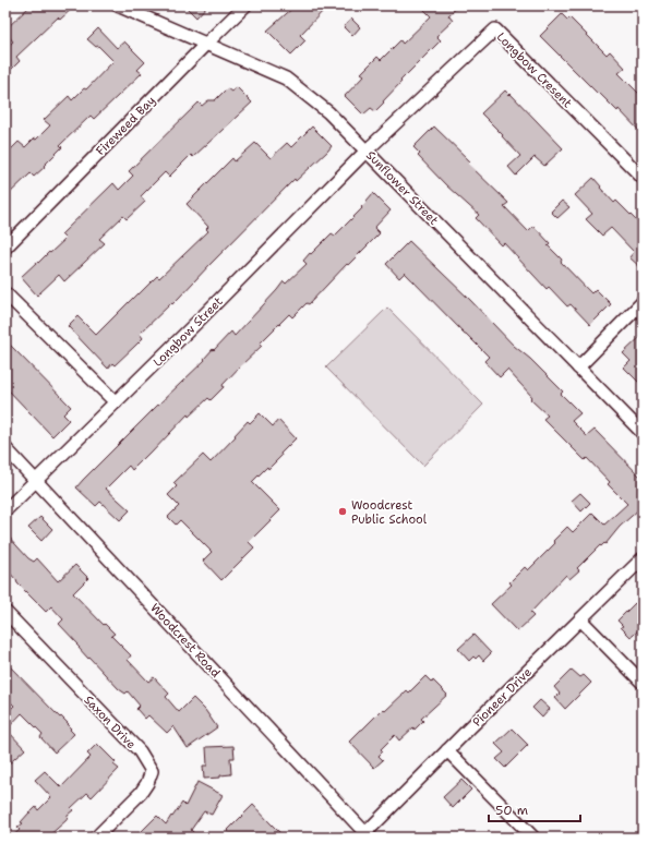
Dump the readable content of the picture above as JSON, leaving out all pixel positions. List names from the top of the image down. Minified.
{"streets":{"street":["Longbow Cresent","Fireweed Bay","Sunflower Street","Longbow Street","Woodcrest Road","Pioneer Drive","Saxon Drive"]},"crossings":[["Longbow Cresent","Sunflower Street"],["Longbow Cresent","Longbow Street"],["Fireweed Bay","Sunflower Street"],["Sunflower Street","Longbow Street"],["Longbow Street","Woodcrest Road"],["Woodcrest Road","Pioneer Drive"]],"places":["Woodcrest Public School"],"scale_bar":"50 m"}
